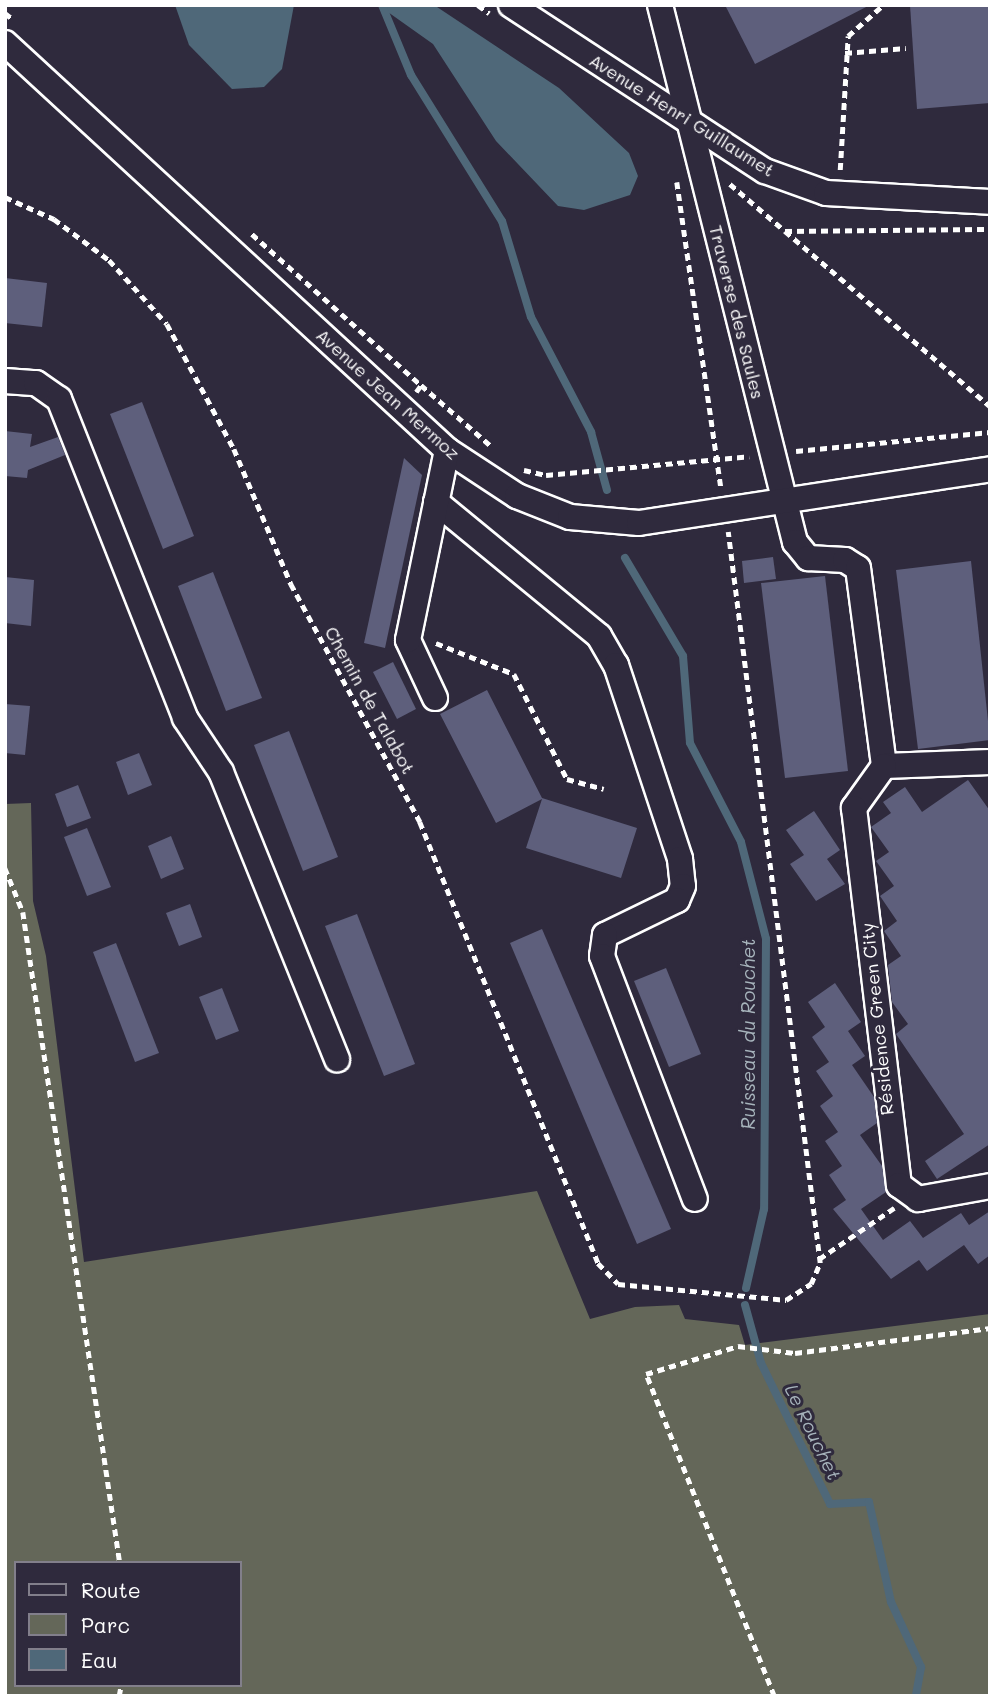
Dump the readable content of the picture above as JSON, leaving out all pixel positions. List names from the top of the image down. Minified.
{"streets":{"street":["Avenue Henri Guillaumet","Traverse des Saules","Avenue Jean Mermoz","Résidence Green City"],"path":["Chemin de Talabot"]},"crossings":[["Avenue Henri Guillaumet","Traverse des Saules"],["Traverse des Saules","Avenue Jean Mermoz"]],"water":["Ruisseau du Rouchet","Le Rouchet"],"legend":["Route","Parc","Eau"]}
